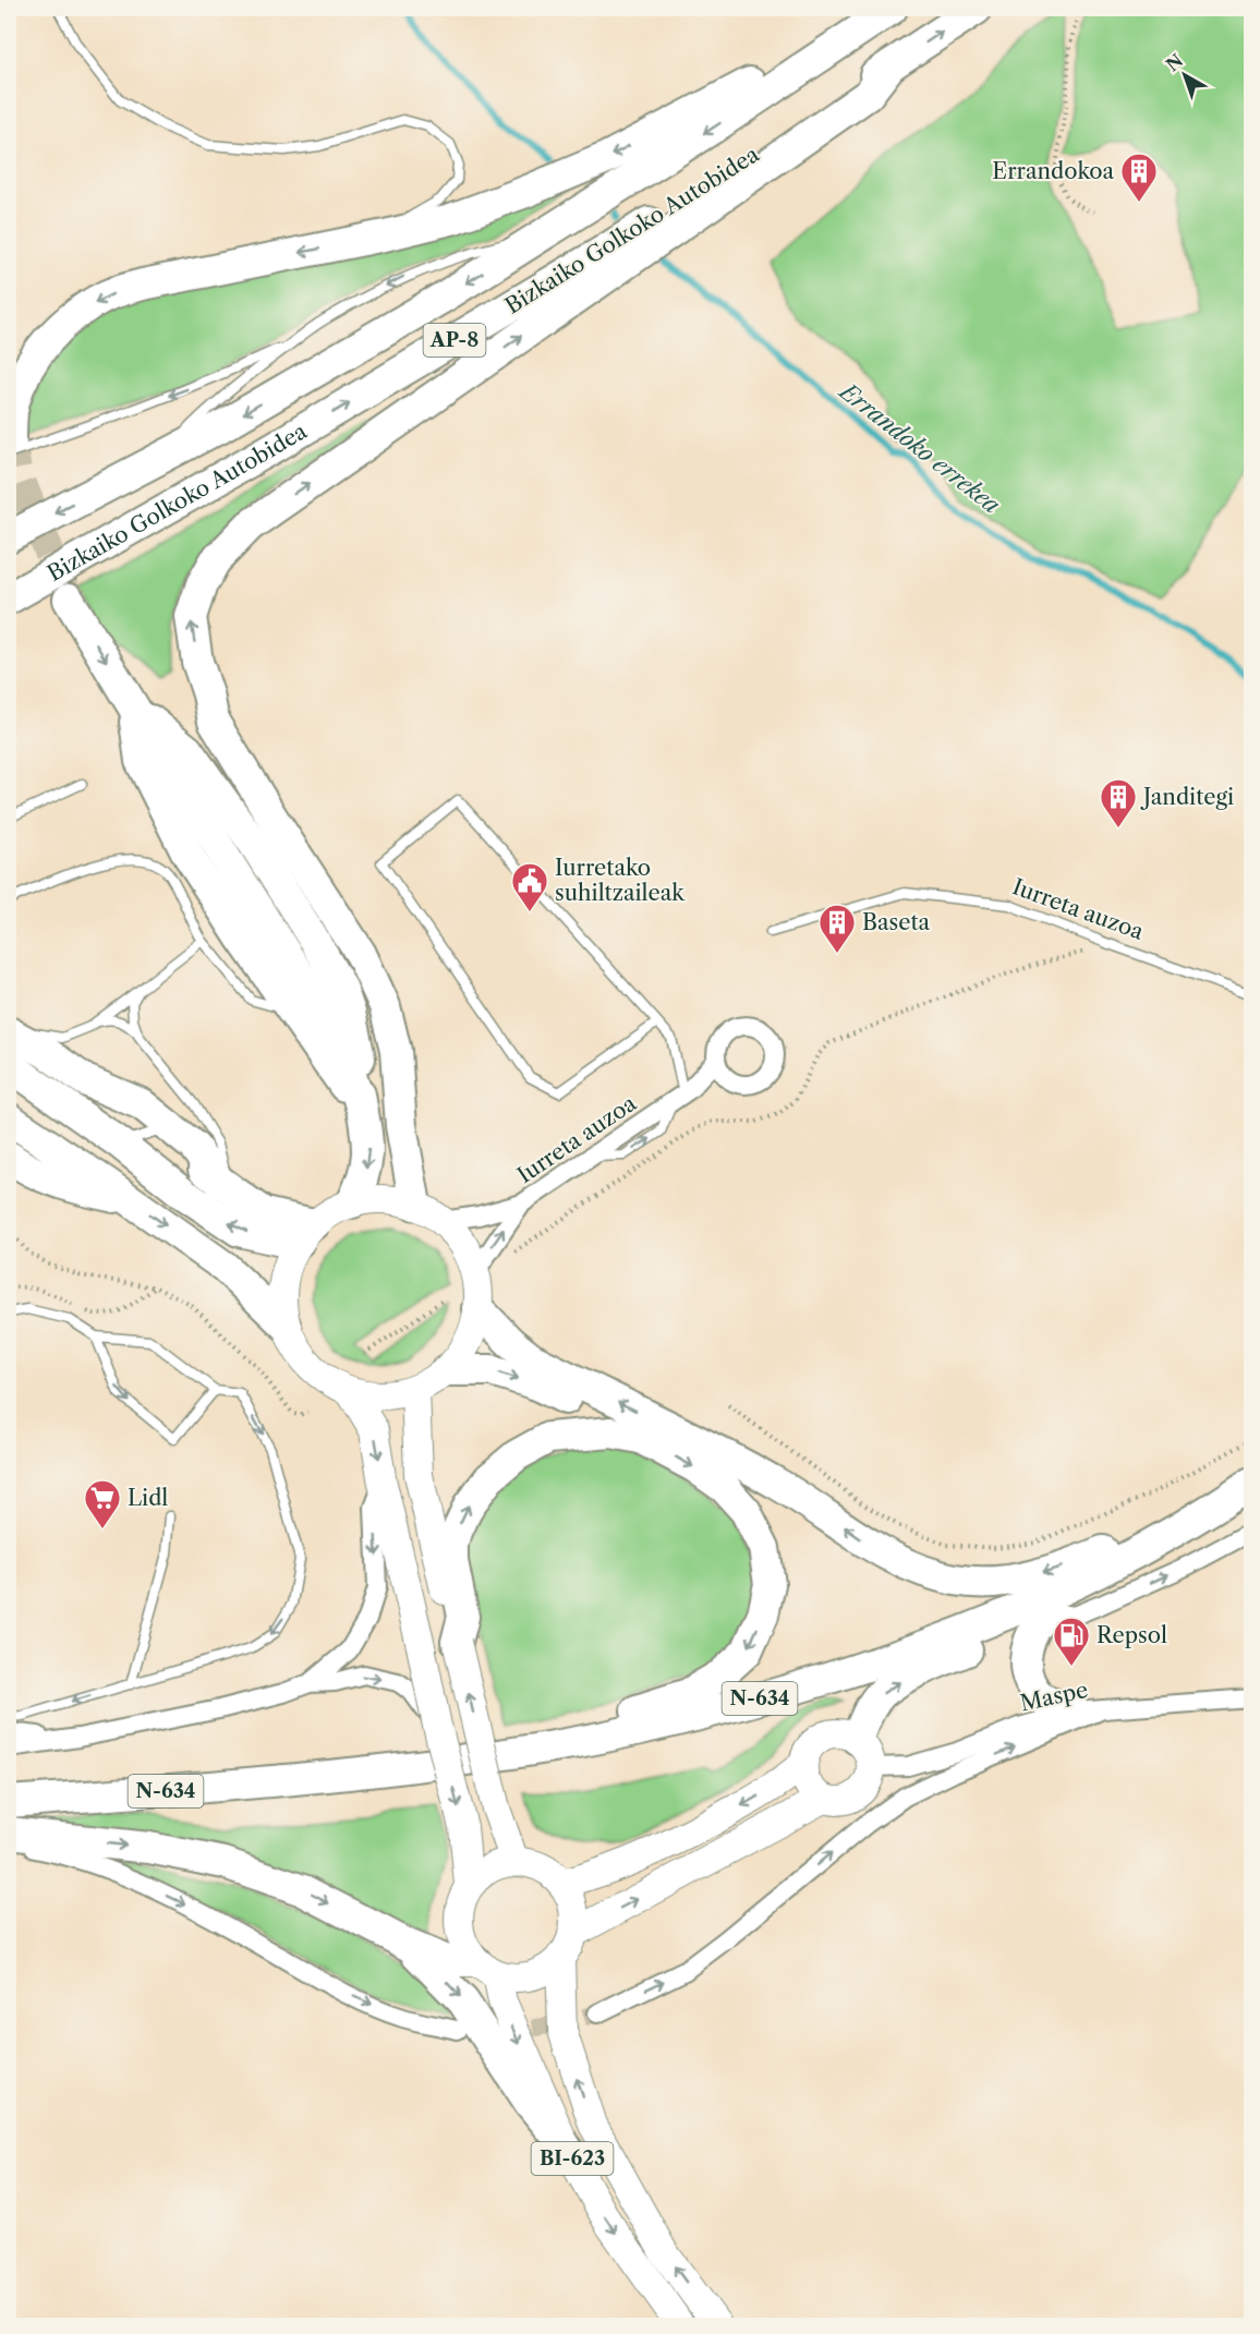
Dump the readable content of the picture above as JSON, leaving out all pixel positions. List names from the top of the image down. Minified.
{"streets":{"highway":["Bizkaiko Golkoko Autobidea","AP-8","N-634"],"main road":["BI-623"],"street":["Iurreta auzoa","Maspe"]},"water":["Errandoko errekea"],"places":{"building":["Errandokoa","Janditegi","Baseta"],"public building":["Iurretako suhiltzaileak"],"supermarket":["Lidl"],"fuel station":["Repsol"]},"north":"top left"}
